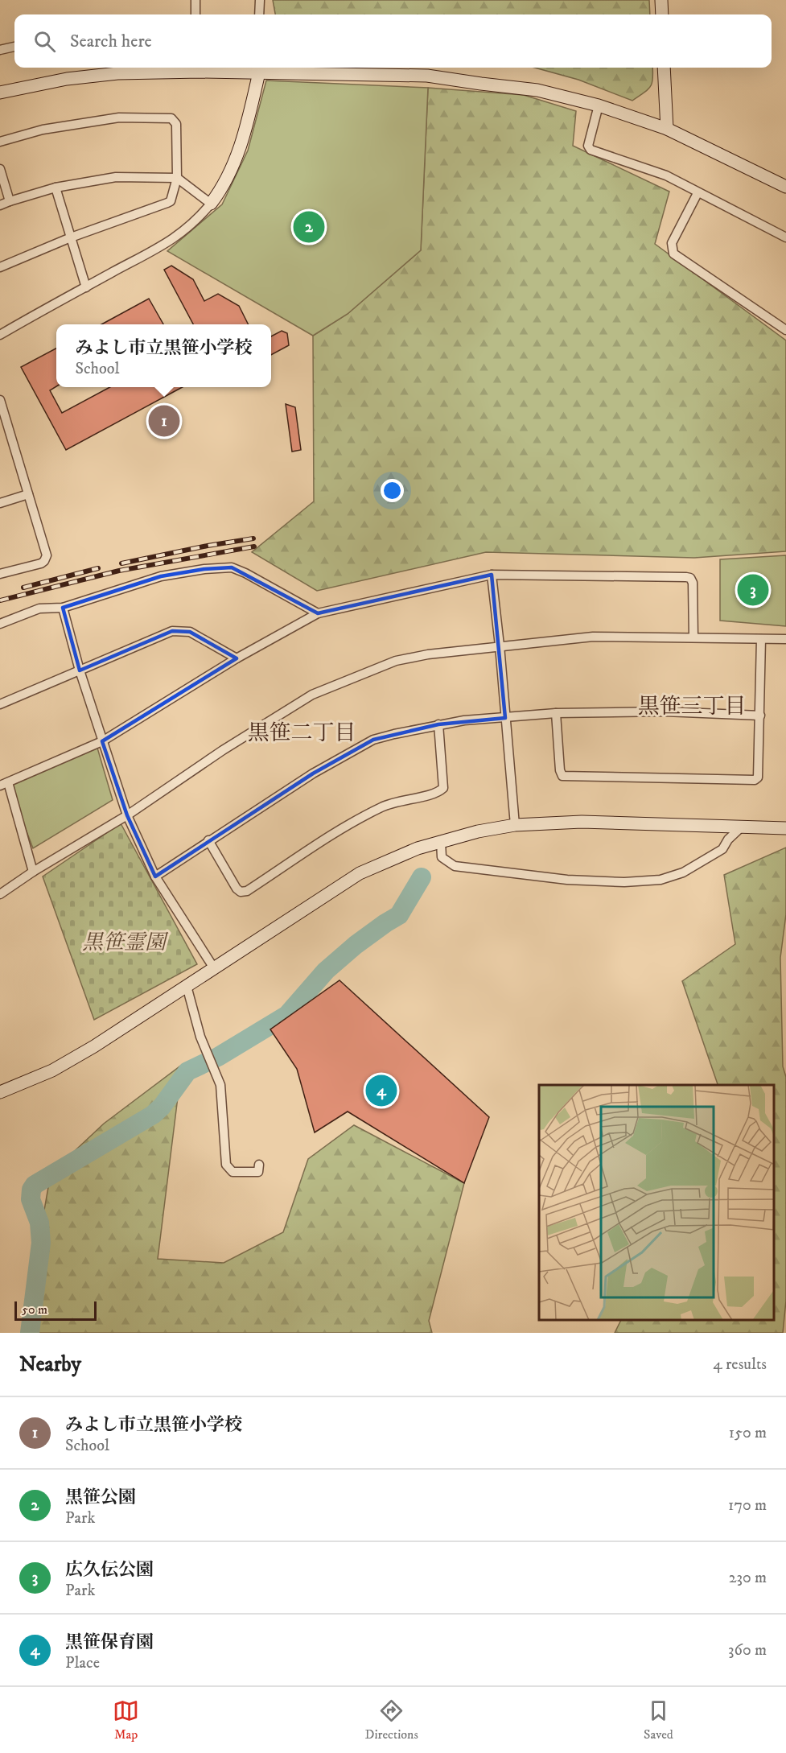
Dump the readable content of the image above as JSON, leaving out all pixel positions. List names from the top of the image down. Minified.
{"districts":["黒笹三丁目","黒笹二丁目"],"parks":["黒笹霊園"],"scale_bar":"50 m","page":{"search":"Search here","pins":["2","1","3","4"],"popup":["みよし市立黒笹小学校","School"],"scale":"50 m","heading":["Nearby","4 results"],"list":[{"mark":"1","name":"みよし市立黒笹小学校","note":"School","value":"150 m"},{"mark":"2","name":"黒笹公園","note":"Park","value":"170 m"},{"mark":"3","name":"広久伝公園","note":"Park","value":"230 m"},{"mark":"4","name":"黒笹保育園","note":"Place","value":"360 m"}],"nav":["Map","Directions","Saved"]}}
